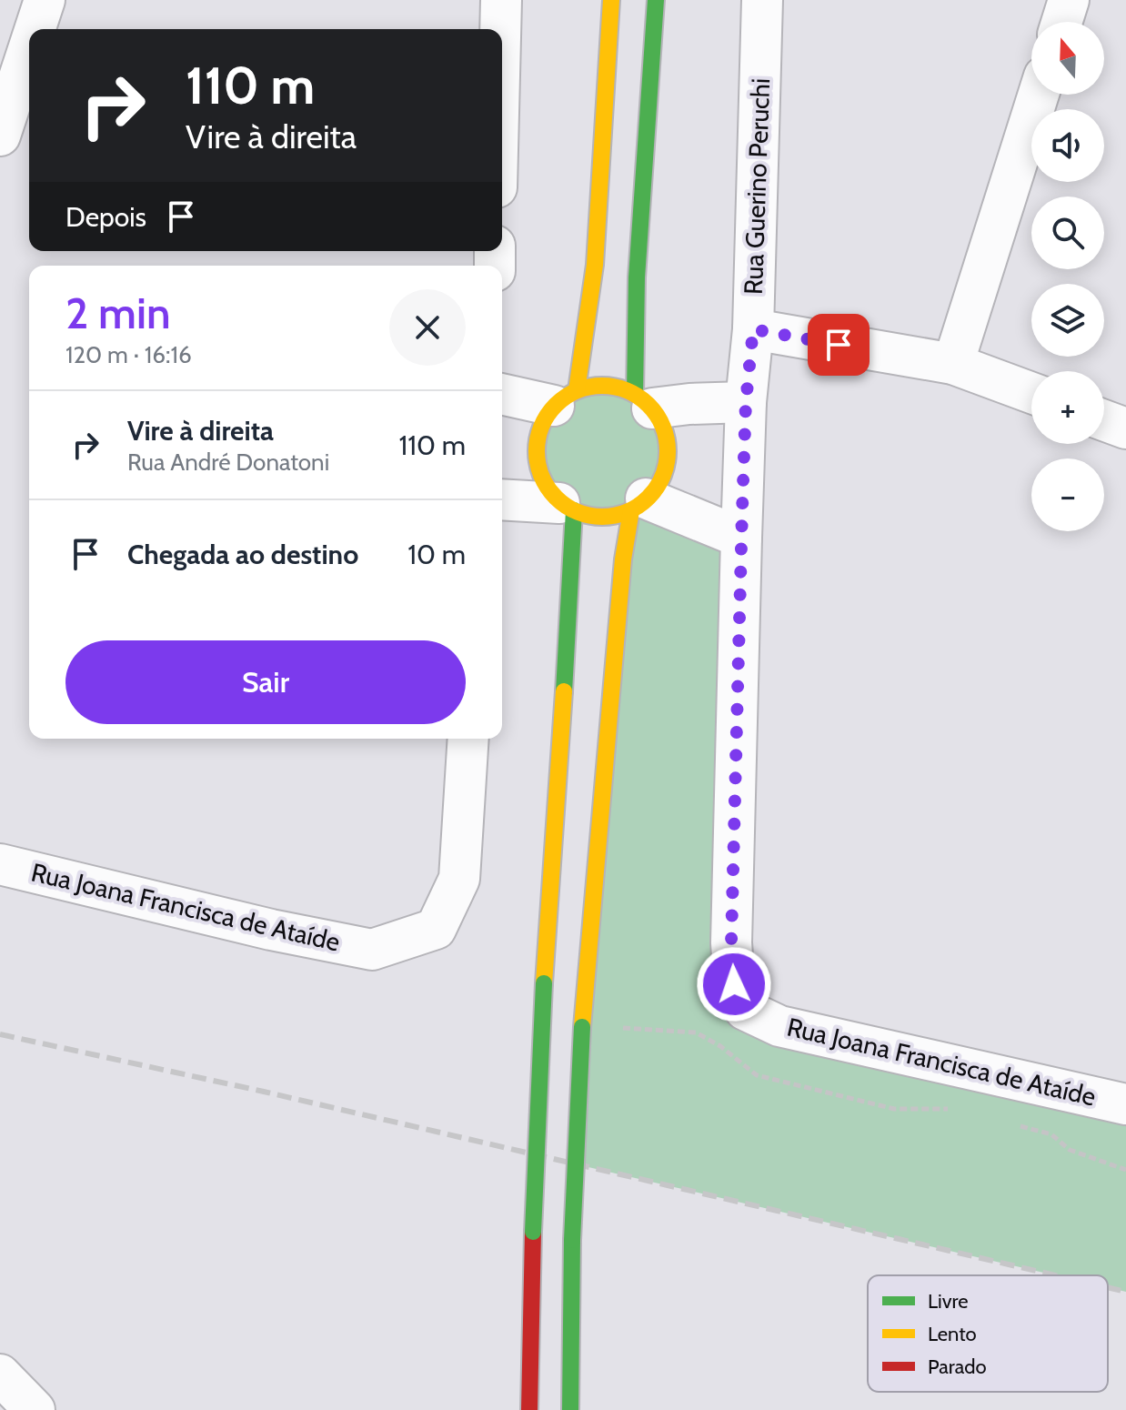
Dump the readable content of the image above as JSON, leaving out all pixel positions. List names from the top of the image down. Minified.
{"streets":{"street":["Rua Guerino Peruchi","Rua Joana Francisca de Ataíde"]},"crossings":[["Rua Guerino Peruchi","Rua Joana Francisca de Ataíde"]],"legend":["Livre","Lento","Parado"],"north":"top","page":{"map_buttons":["+","−"],"turn":["110 m","Vire à direita"],"then":"Depois","heading":["2 min","120 m · 16:16"],"list":[{"name":"Vire à direita","note":"Rua André Donatoni","value":"110 m"},{"name":"Chegada ao destino","value":"10 m"}],"buttons":"Sair"}}
